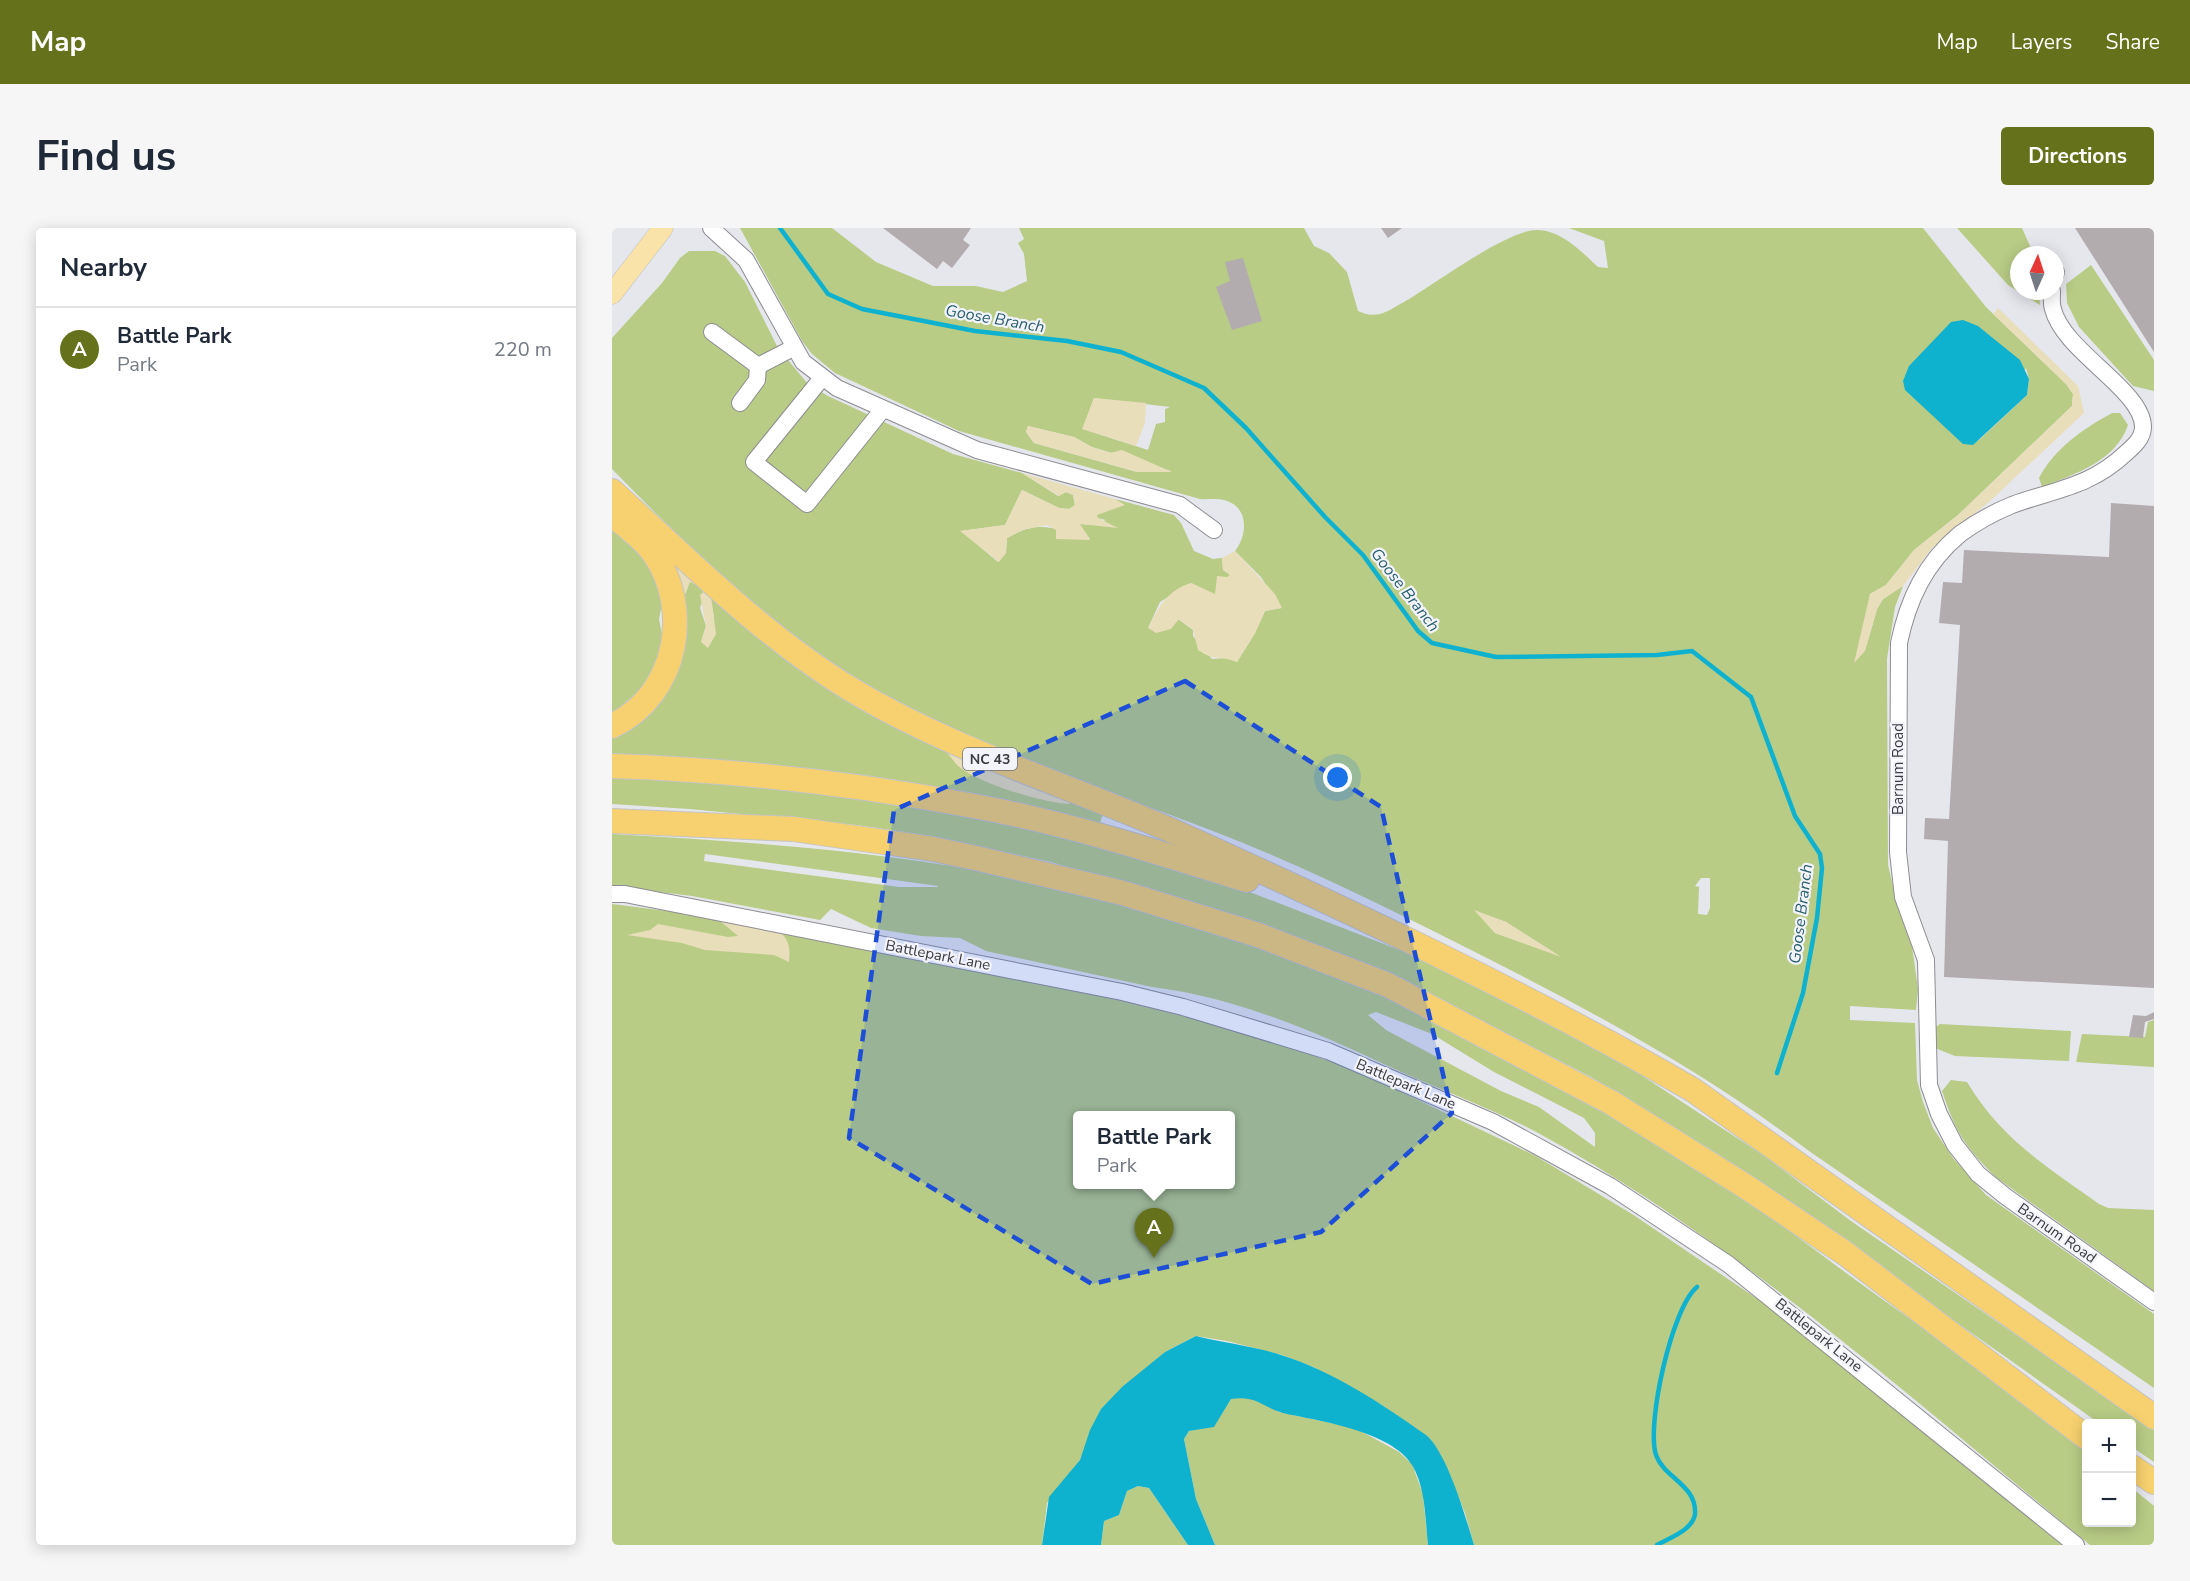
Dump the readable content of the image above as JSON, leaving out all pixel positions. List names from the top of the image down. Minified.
{"streets":{"highway":["NC 43"],"street":["Barnum Road","Battlepark Lane"]},"water":["Goose Branch"],"north":"top","page":{"header":"Map","nav":["Map","Layers","Share"],"buttons":"Directions","title":"Find us","heading":"Nearby","list":[{"mark":"A","name":"Battle Park","note":"Park","value":"220 m"}],"popup":["Battle Park","Park"],"pins":"A","map_buttons":["+","−"]}}
